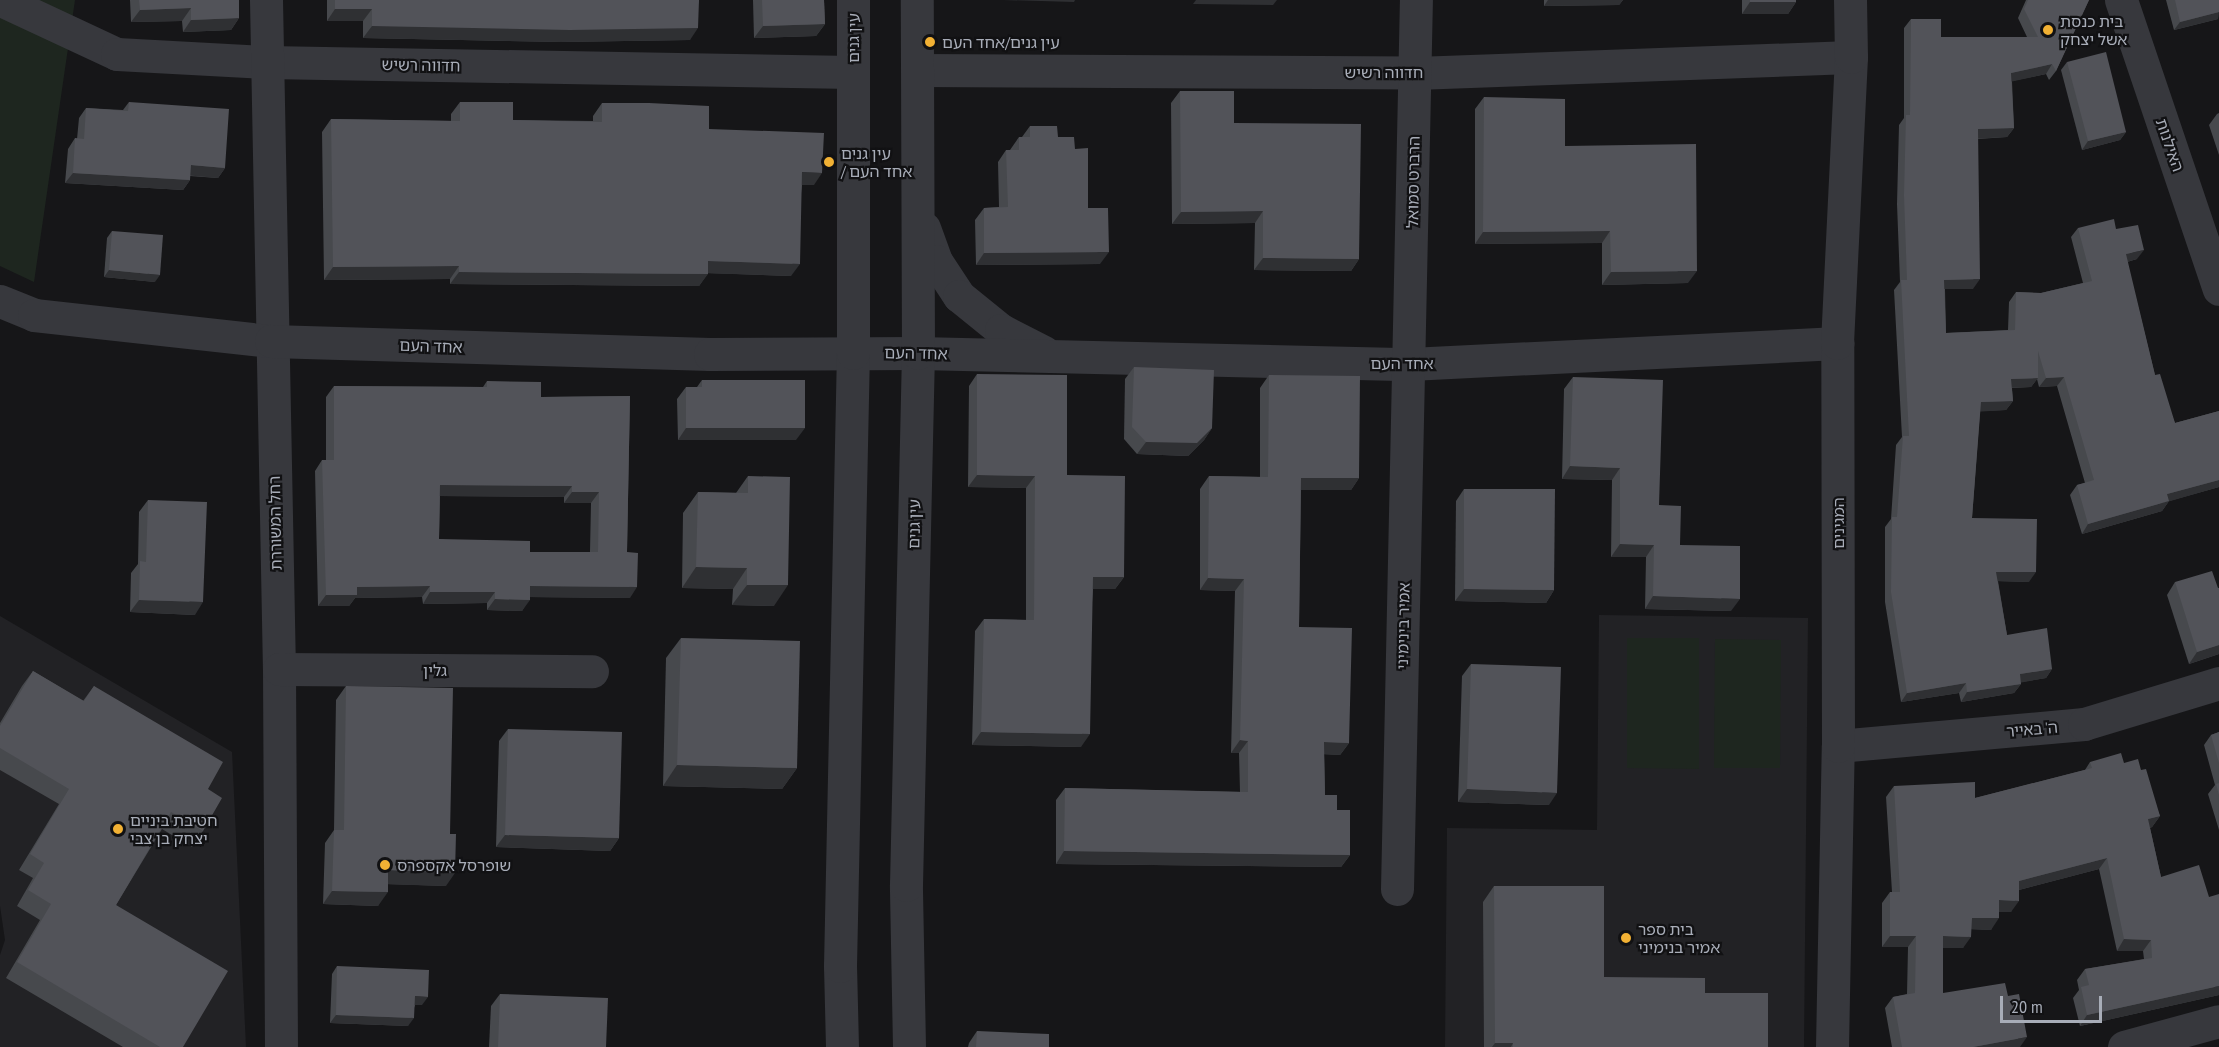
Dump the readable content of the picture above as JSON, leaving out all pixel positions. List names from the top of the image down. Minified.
{"streets":{"street":["עין גנים","חדווה רשיש","האילנות","הרברט סמואל","אחד העם","רחל המשוררת","המגינים","אמיר בינימיני","גלין","ה' באייר"]},"crossings":[["עין גנים","חדווה רשיש"],["עין גנים","אחד העם"],["חדווה רשיש","הרברט סמואל"],["חדווה רשיש","רחל המשוררת"],["חדווה רשיש","המגינים"],["הרברט סמואל","אחד העם"],["הרברט סמואל","אמיר בינימיני"],["אחד העם","רחל המשוררת"],["אחד העם","המגינים"],["אחד העם","אמיר בינימיני"],["רחל המשוררת","גלין"],["המגינים","ה' באייר"]],"places":["בית כנסת אשל יצחק","עין גנים/אחד העם","עין גנים / אחד העם","חטיבת ביניים יצחק בן צבי","שופרסל אקספרס","בית ספר אמיר בנימיני"],"scale_bar":"20 m"}
